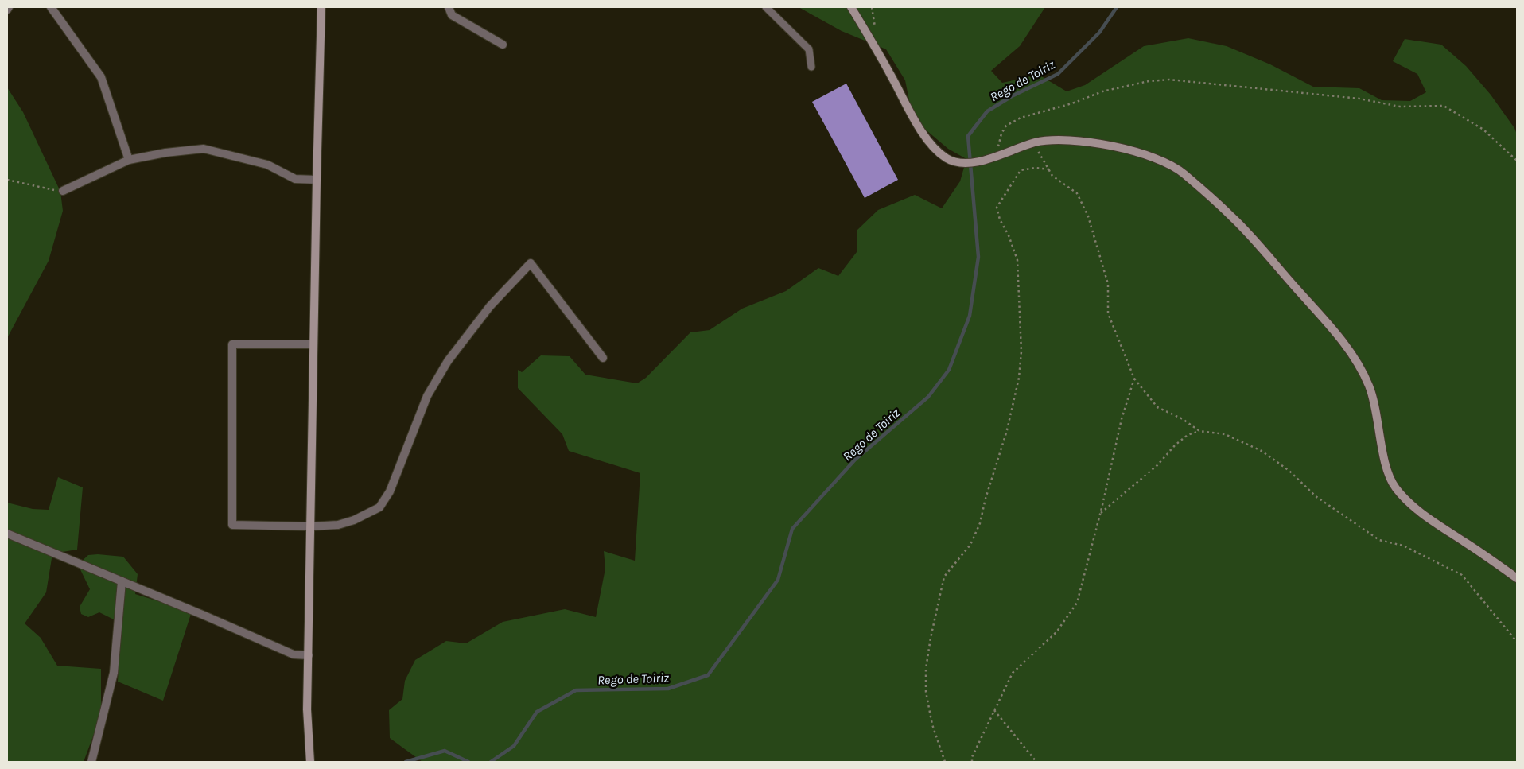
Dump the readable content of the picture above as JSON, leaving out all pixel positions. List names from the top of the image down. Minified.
{"water":["Rego de Toiriz"]}
